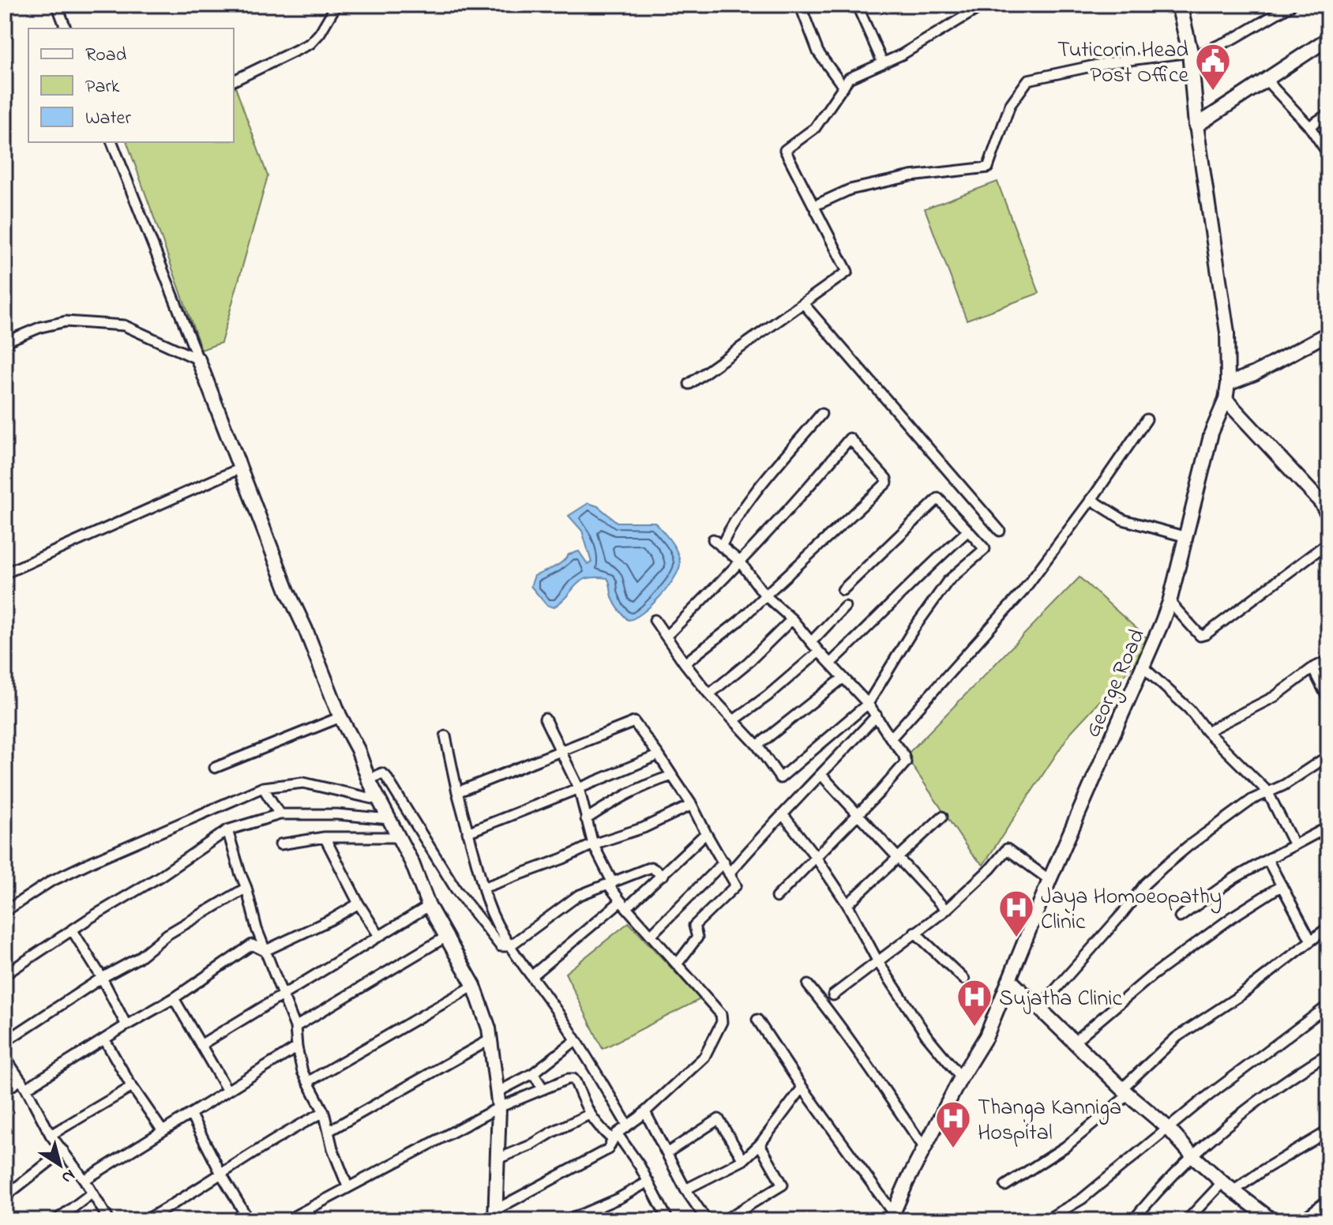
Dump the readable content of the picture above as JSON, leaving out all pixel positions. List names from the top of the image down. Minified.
{"streets":{"street":["George Road"]},"places":{"public building":["Tuticorin Head Post Office"],"hospital":["Jaya Homoeopathy Clinic","Sujatha Clinic","Thanga Kanniga Hospital"]},"legend":["Road","Park","Water"],"north":"bottom right"}
